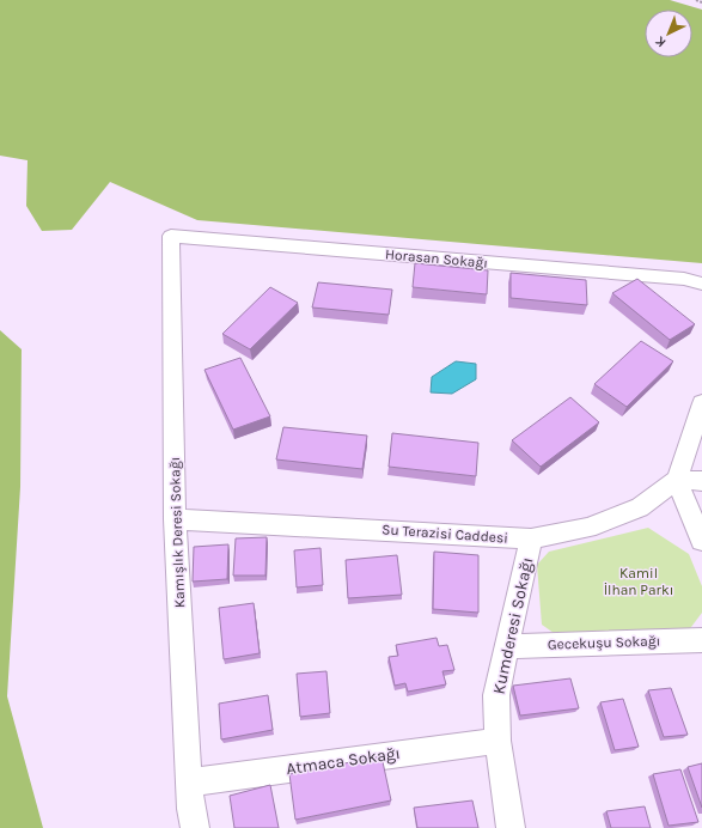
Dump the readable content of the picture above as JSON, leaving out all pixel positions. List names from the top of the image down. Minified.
{"streets":{"street":["Horasan Sokağı","Kamışlık Deresi Sokağı","Su Terazisi Caddesi","Kumderesi Sokağı","Gecekuşu Sokağı","Atmaca Sokağı"]},"crossings":[["Horasan Sokağı","Kamışlık Deresi Sokağı"],["Kamışlık Deresi Sokağı","Su Terazisi Caddesi"],["Kamışlık Deresi Sokağı","Atmaca Sokağı"],["Su Terazisi Caddesi","Kumderesi Sokağı"],["Kumderesi Sokağı","Gecekuşu Sokağı"],["Kumderesi Sokağı","Atmaca Sokağı"]],"parks":["Kamil İlhan Parkı"],"north":"bottom left"}
